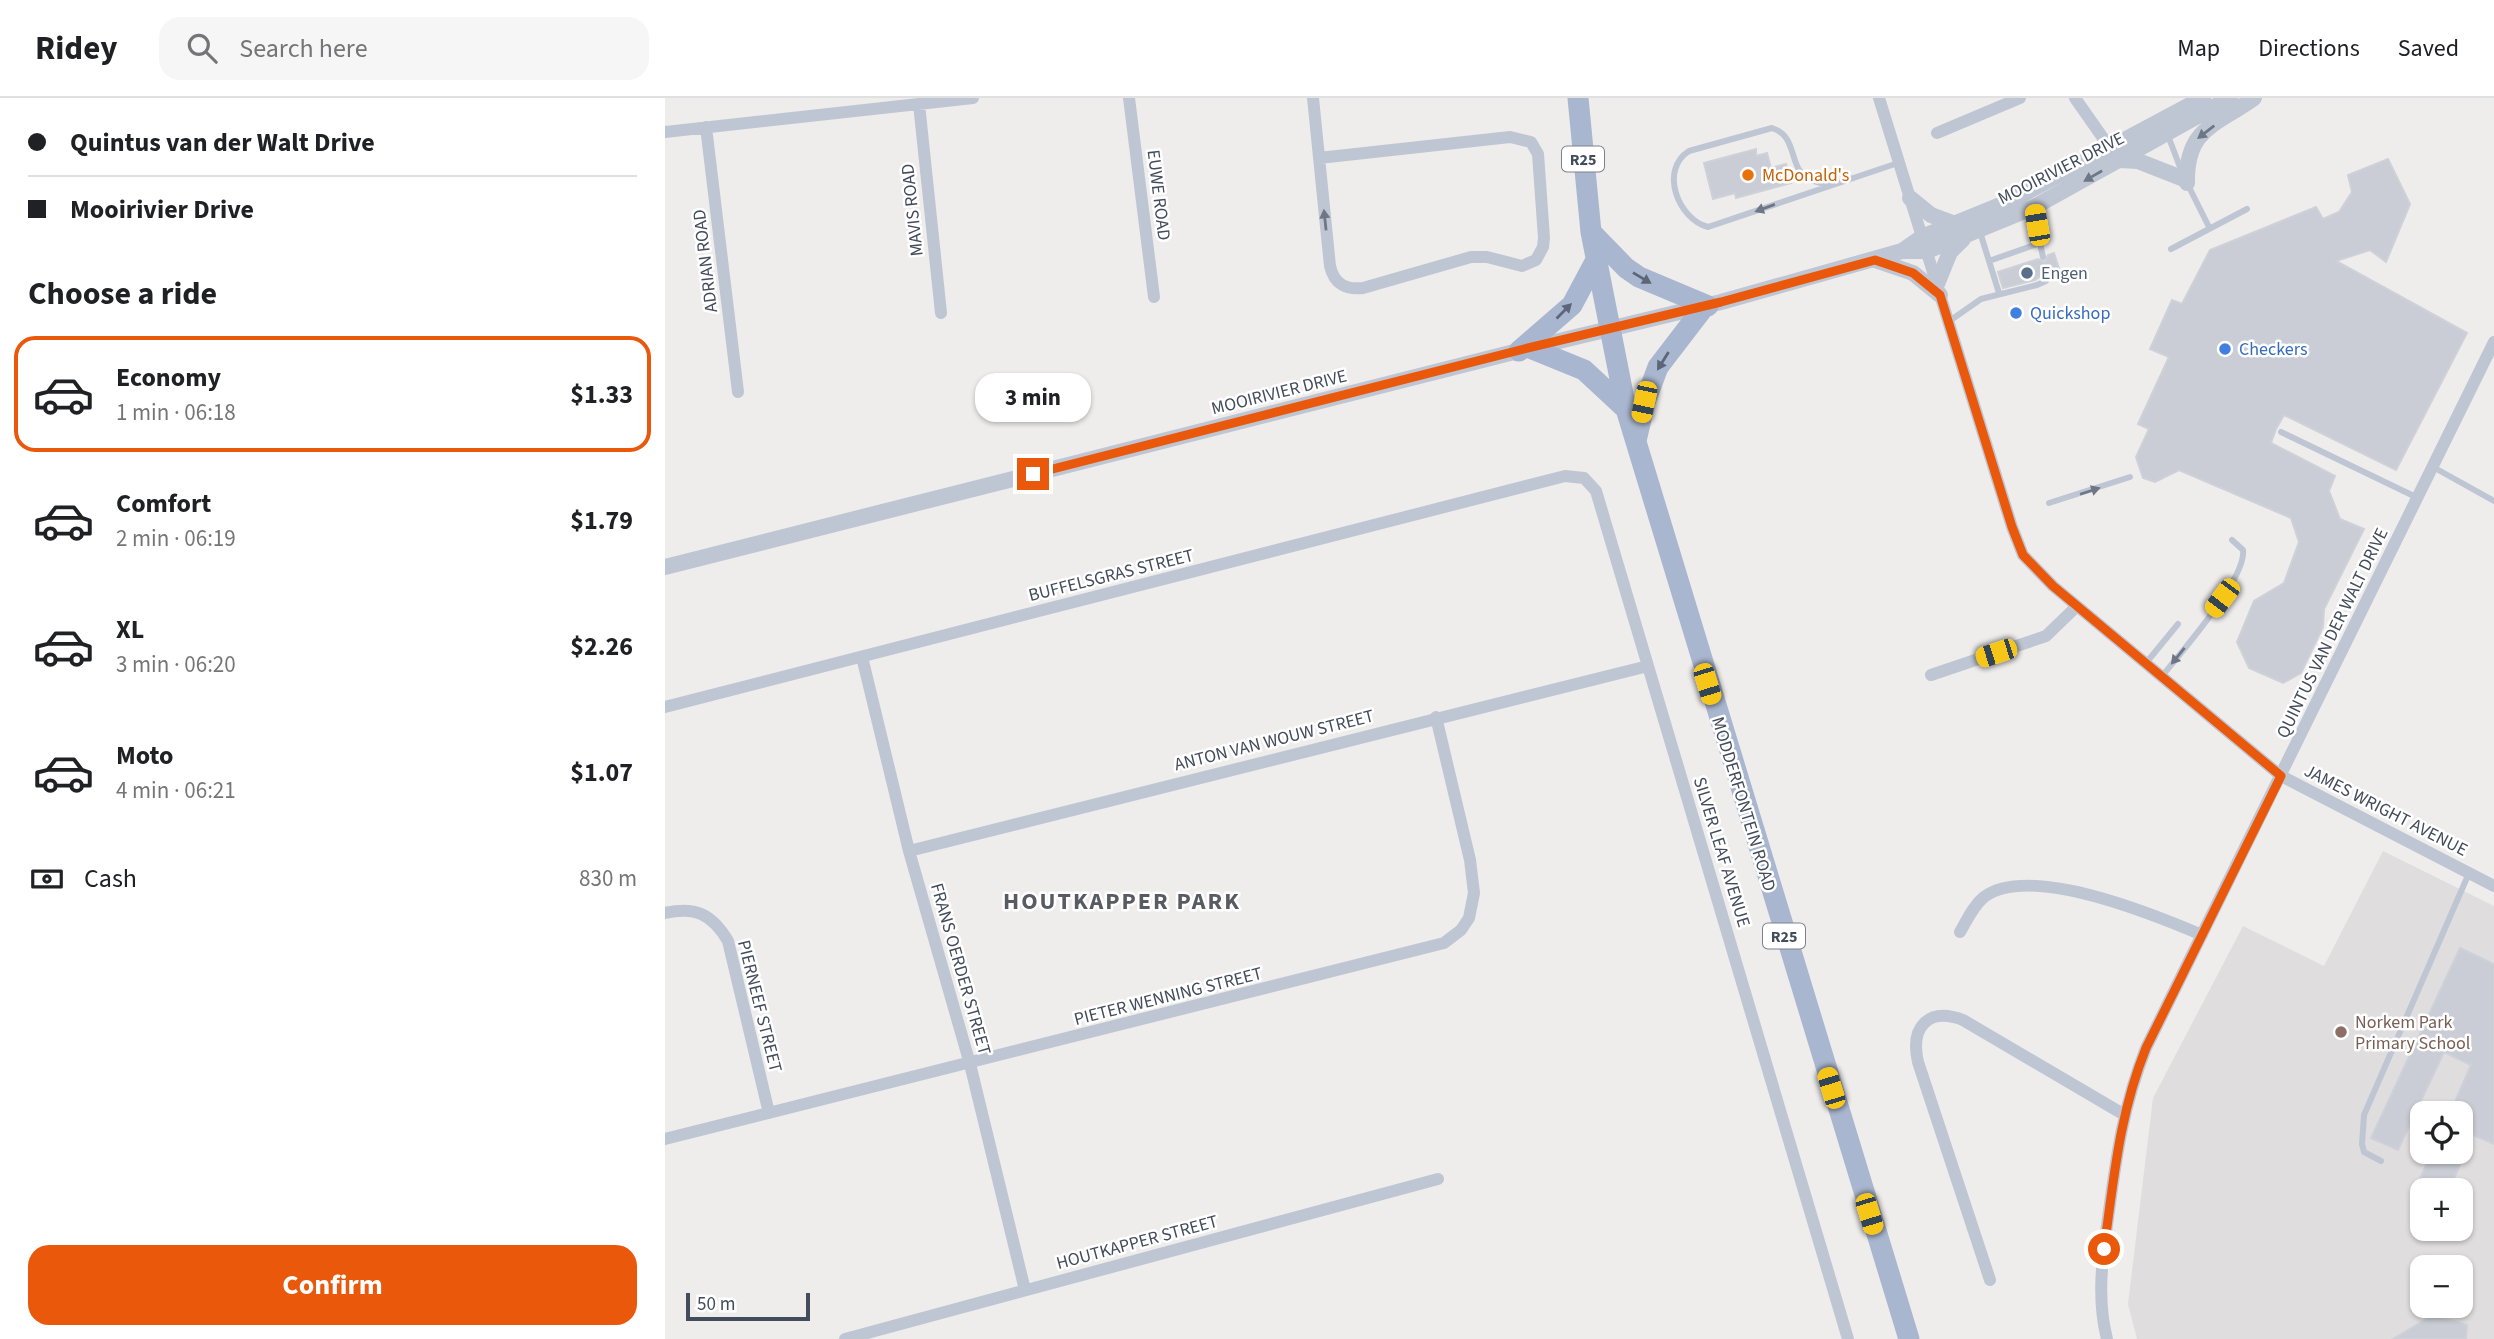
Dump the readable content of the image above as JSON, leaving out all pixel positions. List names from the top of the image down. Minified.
{"streets":{"main road":["R25","MODDERFONTEIN ROAD"],"street":["MOOIRIVIER DRIVE","EUWE ROAD","MAVIS ROAD","ADRIAN ROAD","BUFFELSGRAS STREET","QUINTUS VAN DER WALT DRIVE","ANTON VAN WOUW STREET","JAMES WRIGHT AVENUE","SILVER LEAF AVENUE","FRANS OERDER STREET","PIETER WENNING STREET","PIERNEEF STREET","HOUTKAPPER STREET"]},"crossings":[["MOOIRIVIER DRIVE","MODDERFONTEIN ROAD"],["MOOIRIVIER DRIVE","JAMES WRIGHT AVENUE"],["BUFFELSGRAS STREET","SILVER LEAF AVENUE"],["BUFFELSGRAS STREET","FRANS OERDER STREET"],["QUINTUS VAN DER WALT DRIVE","JAMES WRIGHT AVENUE"],["ANTON VAN WOUW STREET","SILVER LEAF AVENUE"],["ANTON VAN WOUW STREET","FRANS OERDER STREET"],["ANTON VAN WOUW STREET","PIETER WENNING STREET"],["FRANS OERDER STREET","PIETER WENNING STREET"],["FRANS OERDER STREET","HOUTKAPPER STREET"],["PIETER WENNING STREET","PIERNEEF STREET"]],"districts":["HOUTKAPPER PARK"],"places":["McDonald's","Engen","Quickshop","Checkers","Norkem Park Primary School"],"scale_bar":"50 m","page":{"header":"Ridey","search":"Search here","nav":["Map","Directions","Saved"],"banner":["Quintus van der Walt Drive","Mooirivier Drive"],"heading":"Choose a ride","list":[{"name":"Economy","note":"1 min · 06:18","value":"$1.33"},{"name":"Comfort","note":"2 min · 06:19","value":"$1.79"},{"name":"XL","note":"3 min · 06:20","value":"$2.26"},{"name":"Moto","note":"4 min · 06:21","value":"$1.07"}],"bubble":"3 min","pay":["Cash","830 m"],"map_buttons":["+","−"],"buttons":"Confirm","scale":"50 m"}}
